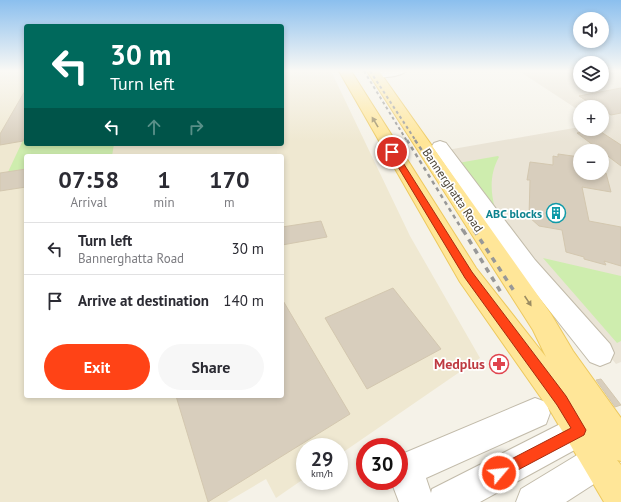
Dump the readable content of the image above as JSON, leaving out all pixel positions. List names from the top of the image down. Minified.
{"streets":{"main road":["Bannerghatta Road"]},"places":{"building":["ABC blocks"],"pharmacy":["Medplus"]},"page":{"map_buttons":["+","−"],"turn":["30 m","Turn left"],"eta":["07:58","Arrival","1","min","170","m"],"list":[{"name":"Turn left","note":"Bannerghatta Road","value":"30 m"},{"name":"Arrive at destination","value":"140 m"}],"buttons":["Exit","Share"],"speed":"29 km/h","limit":"30"}}
